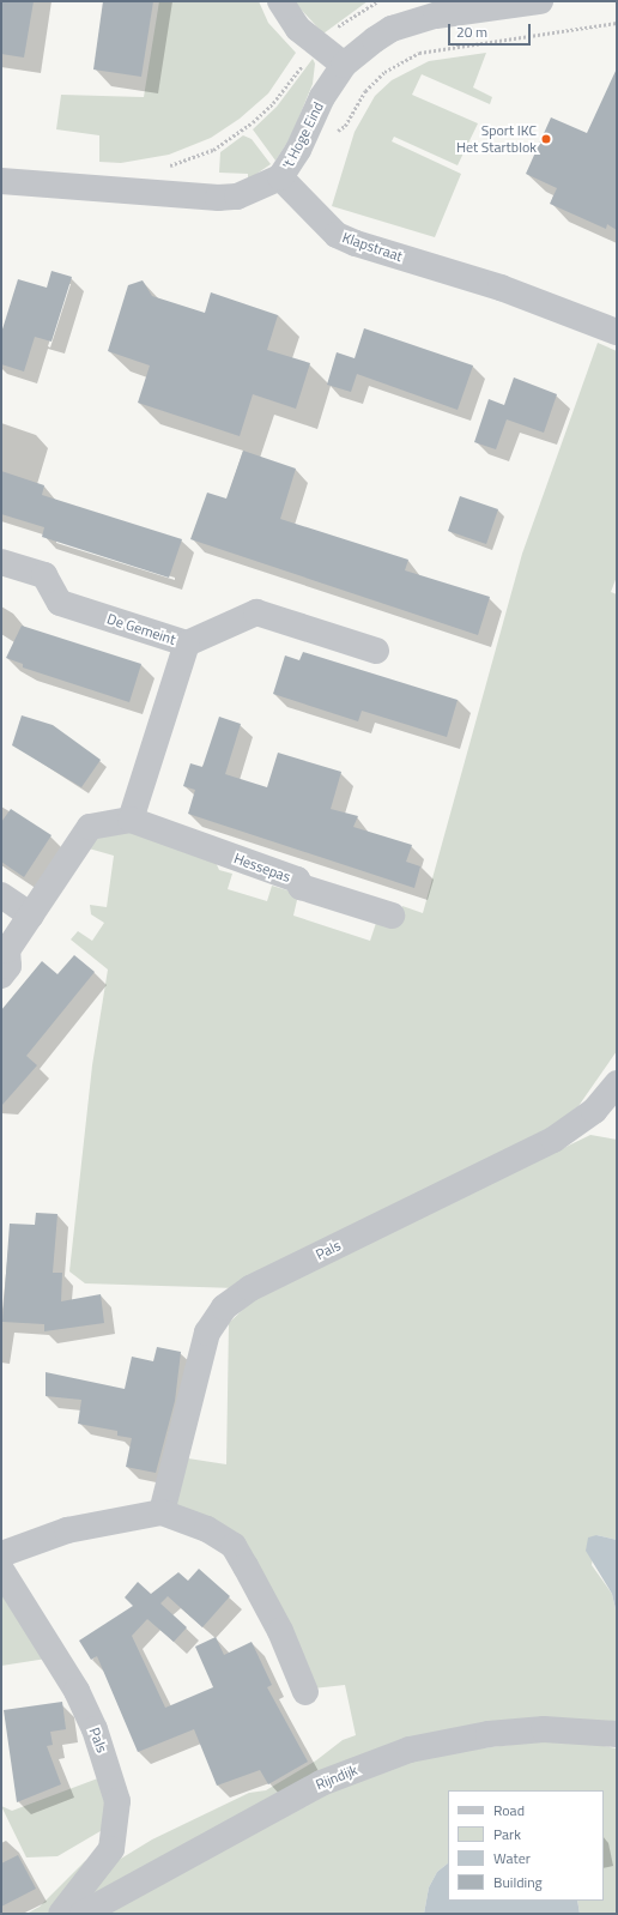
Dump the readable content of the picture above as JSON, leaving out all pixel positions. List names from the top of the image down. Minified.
{"streets":{"street":["'t Hoge Eind","Klapstraat","De Gemeint","Hessepas","Pals","Rijndijk"]},"crossings":[["'t Hoge Eind","Klapstraat"]],"places":["Sport IKC Het Startblok"],"legend":["Road","Park","Water","Building"],"scale_bar":"20 m"}
